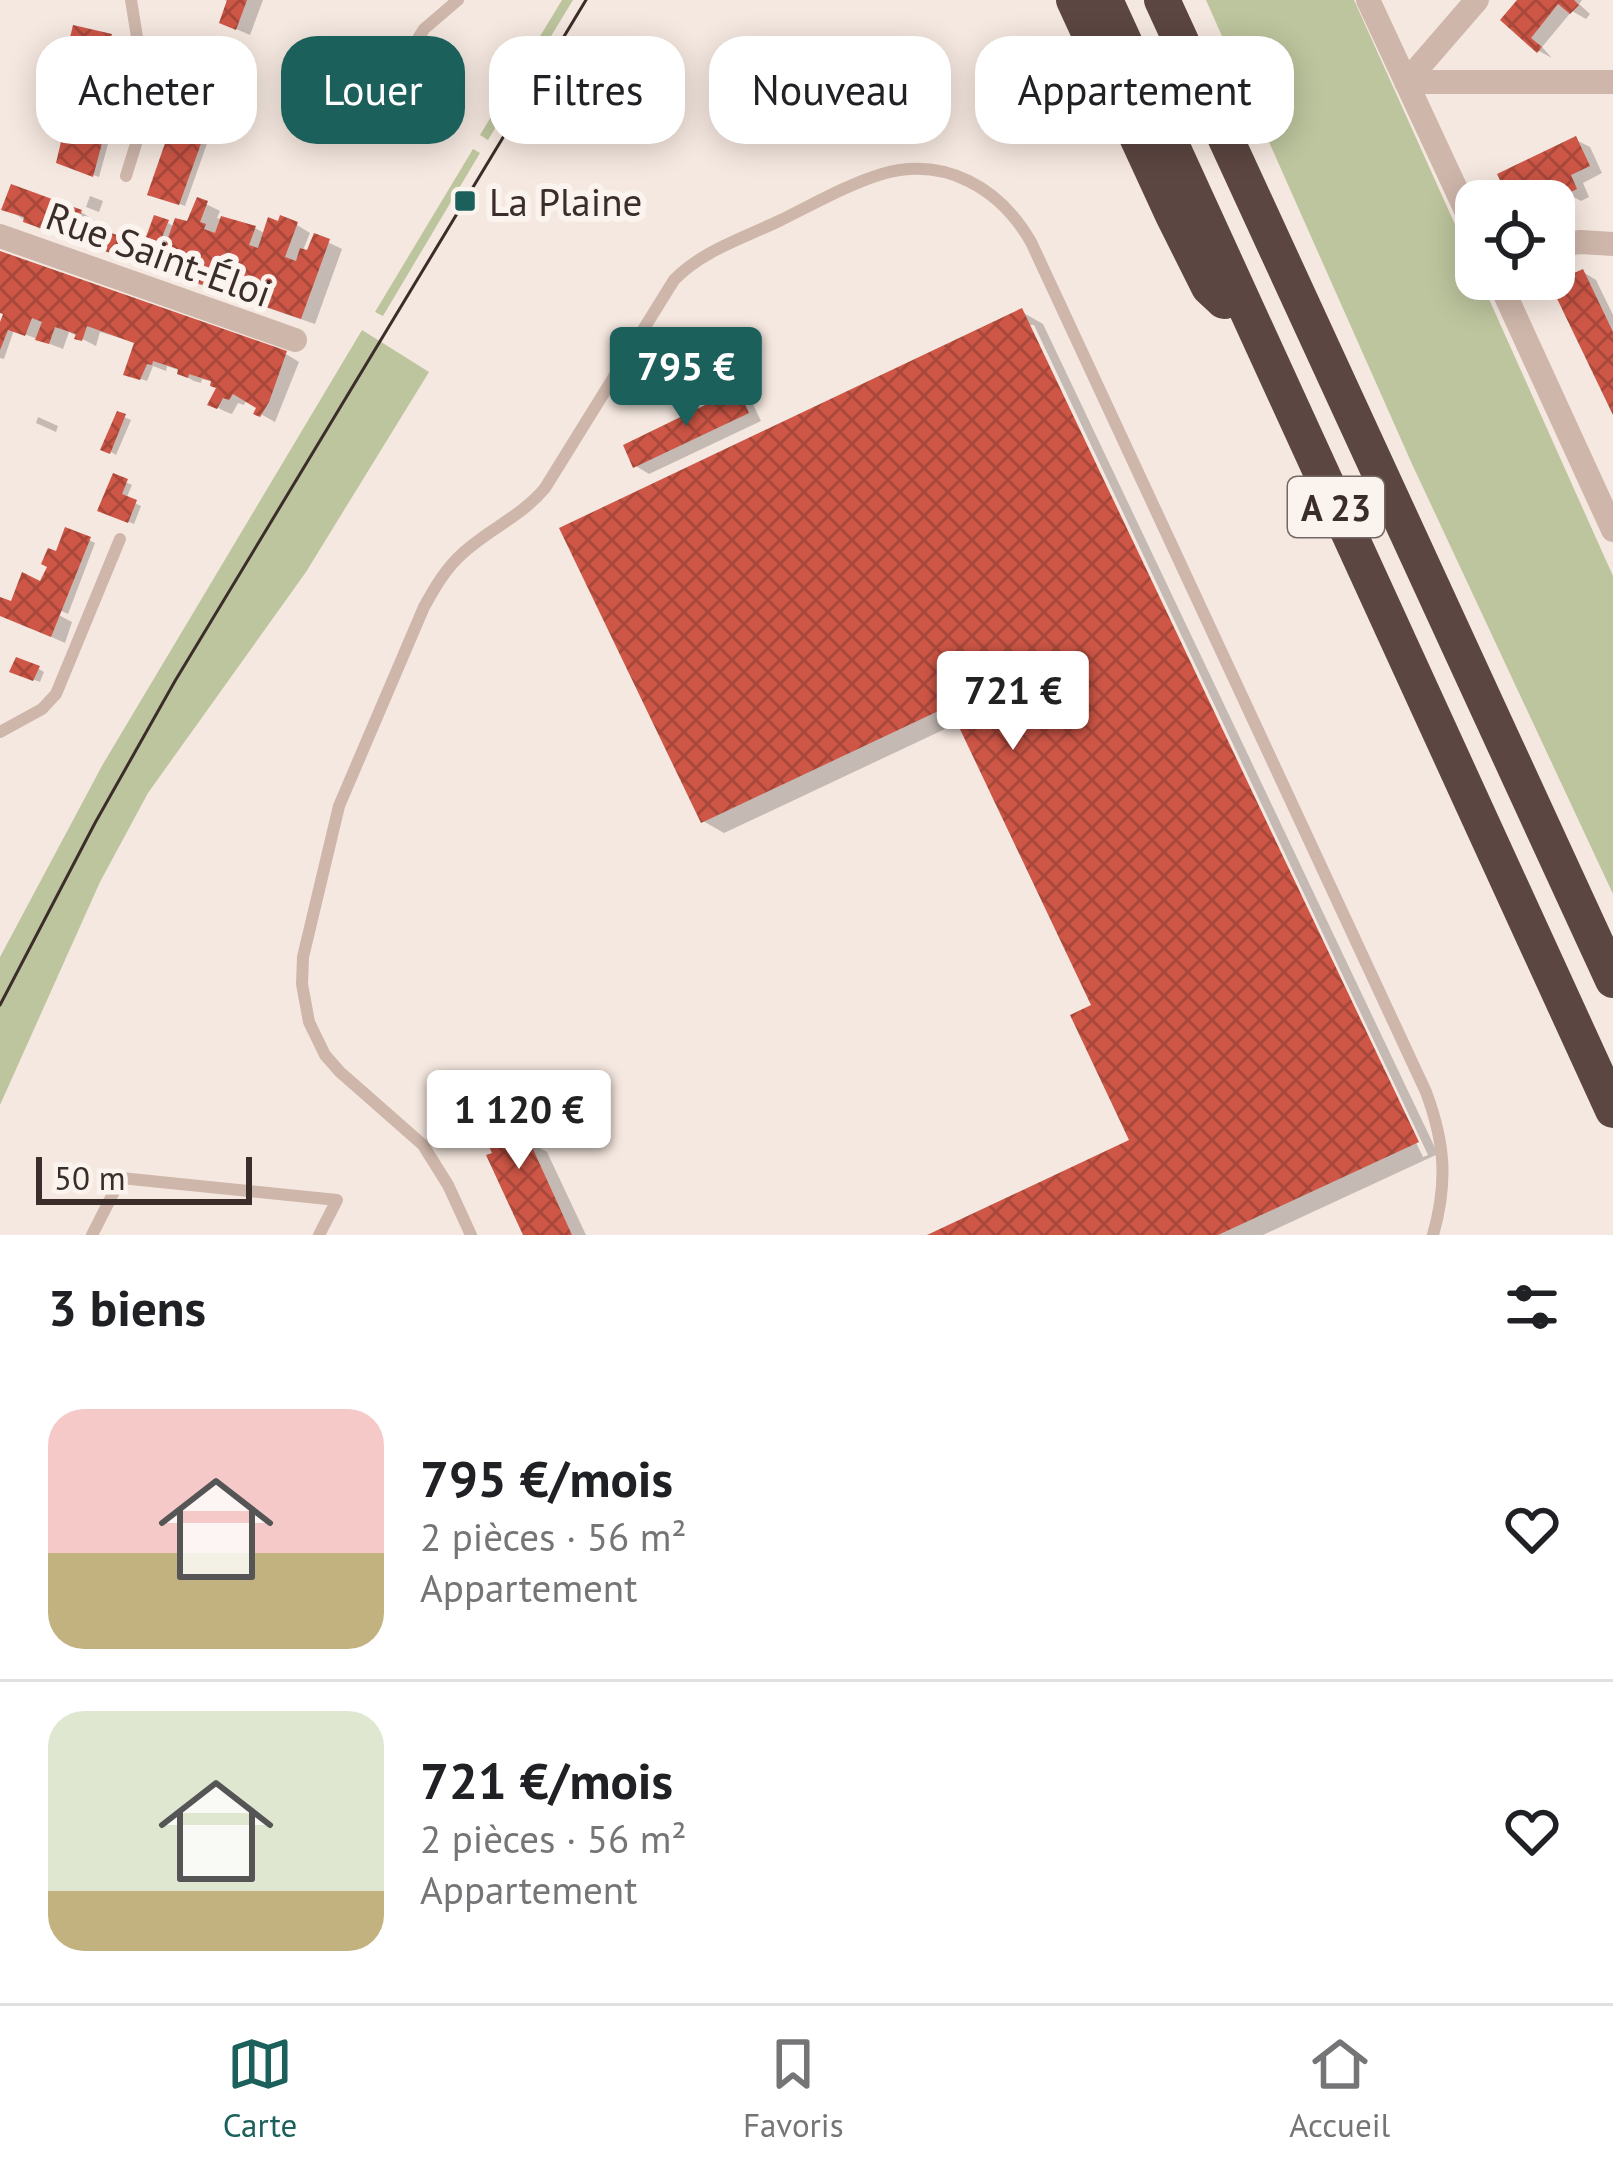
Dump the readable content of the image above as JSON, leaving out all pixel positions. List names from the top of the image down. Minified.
{"streets":{"highway":["A 23"],"street":["Rue Saint-Éloi"]},"places":{"transit":["La Plaine"]},"scale_bar":"50 m","page":{"chip":["Acheter","Louer","Filtres","Nouveau","Appartement"],"price":["795 €","721 €","1 120 €"],"scale":"50 m","heading":"3 biens","list":[{"name":"795 €/mois","note":"2 pièces · 56 m² · Appartement"},{"name":"721 €/mois","note":"2 pièces · 56 m² · Appartement"}],"tabs":["Carte","Favoris","Accueil"]}}
